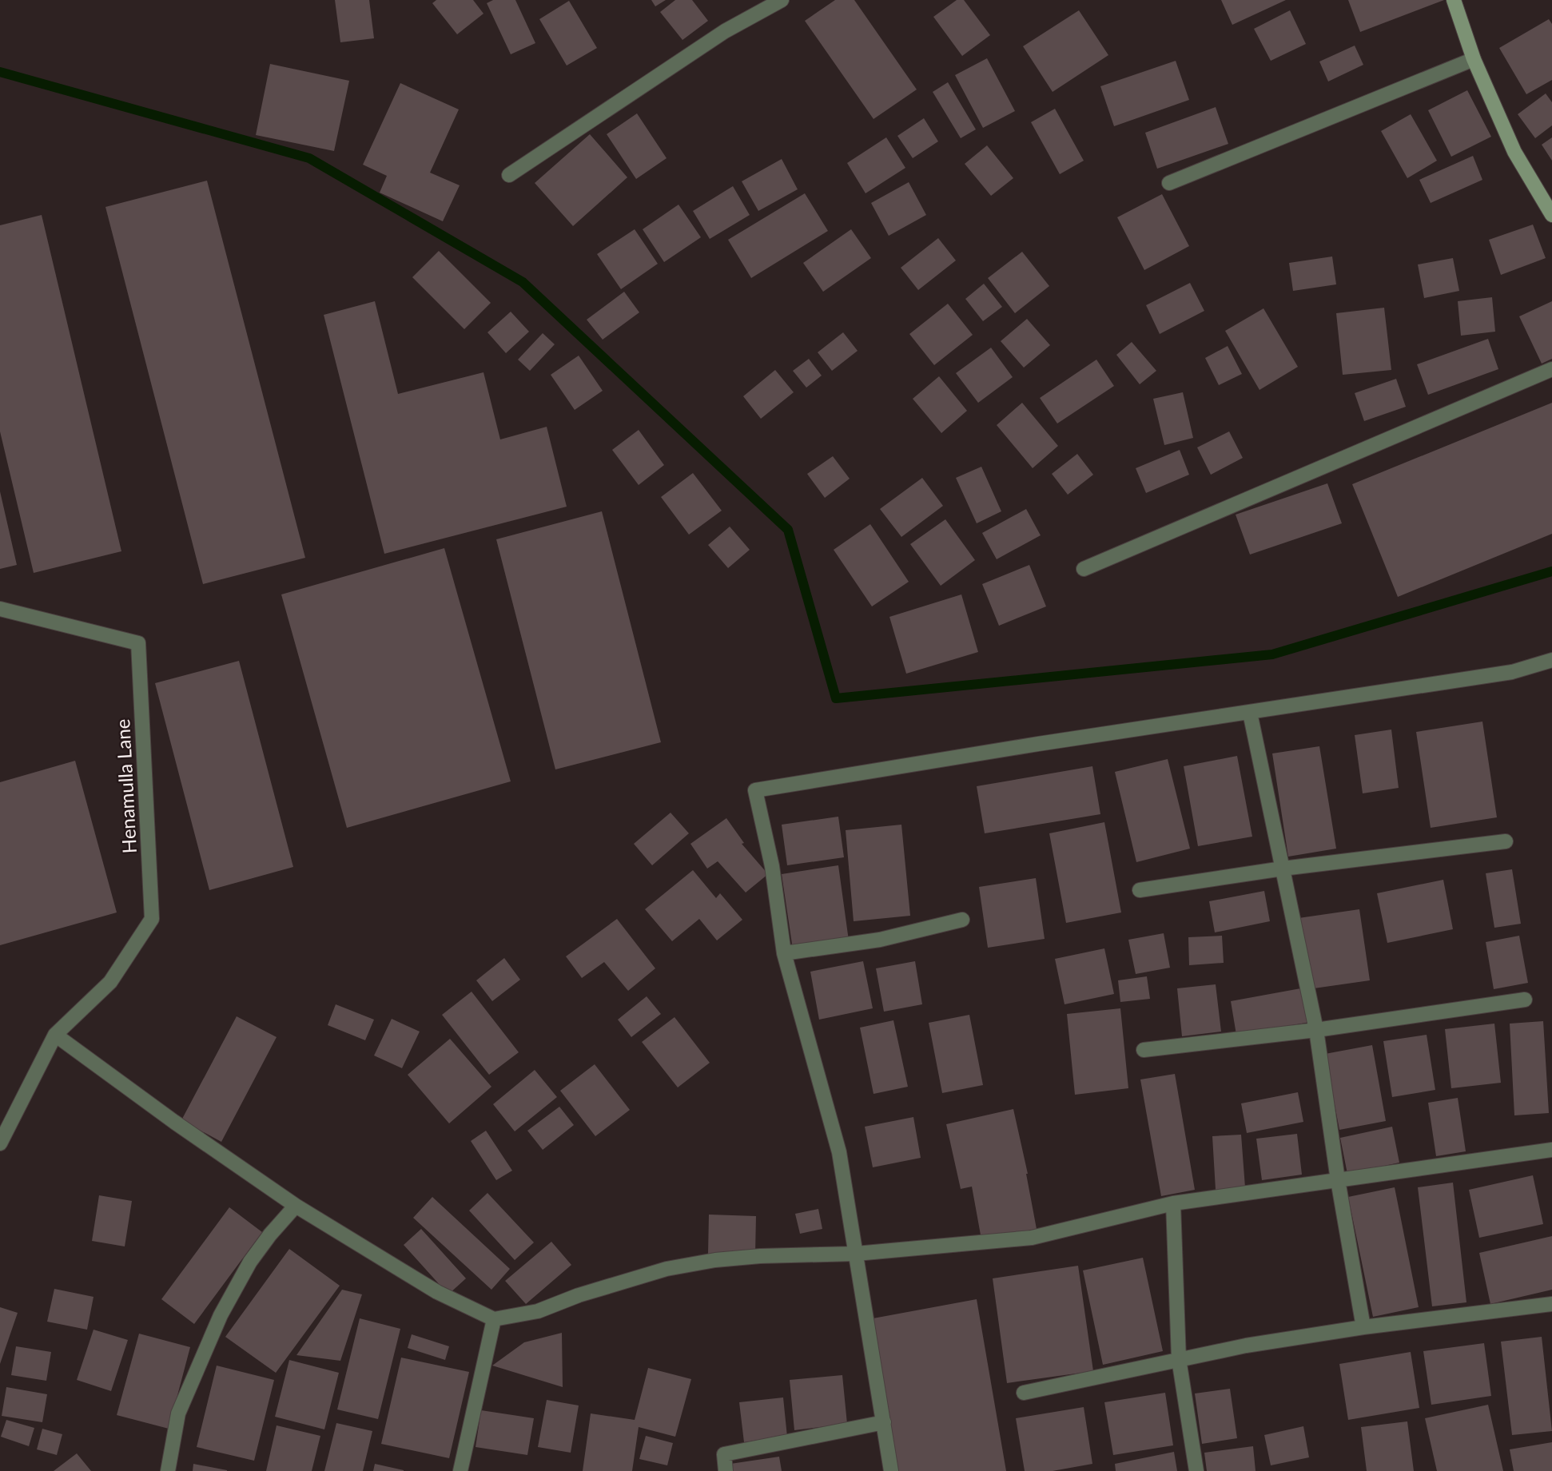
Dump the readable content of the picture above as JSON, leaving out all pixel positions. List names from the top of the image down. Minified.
{"streets":{"street":["Henamulla Lane"]}}
